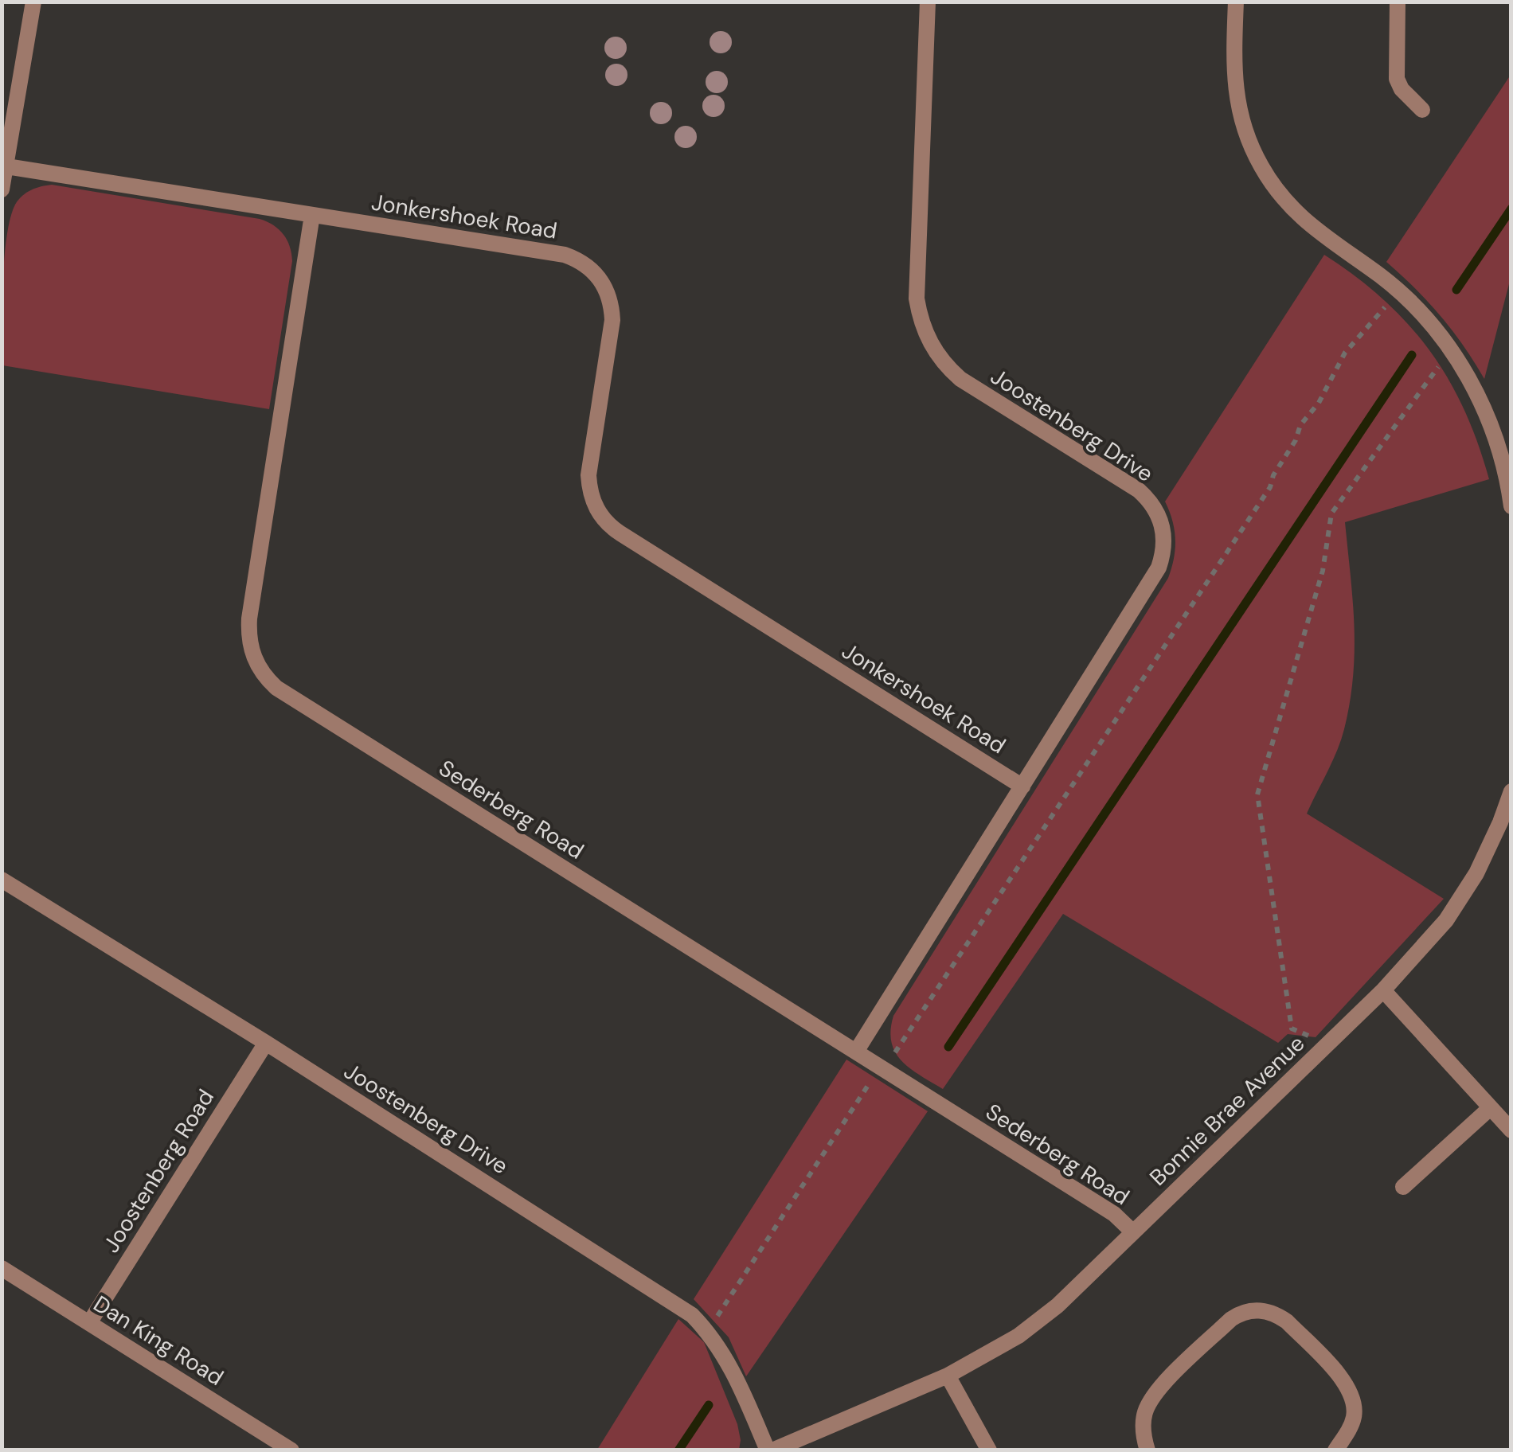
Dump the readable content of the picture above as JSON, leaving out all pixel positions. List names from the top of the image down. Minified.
{"streets":{"street":["Jonkershoek Road","Joostenberg Drive","Sederberg Road","Bonnie Brae Avenue","Joostenberg Road","Dan King Road"]},"crossings":[["Jonkershoek Road","Joostenberg Drive"],["Jonkershoek Road","Sederberg Road"],["Joostenberg Drive","Sederberg Road"],["Joostenberg Drive","Bonnie Brae Avenue"],["Joostenberg Drive","Joostenberg Road"],["Sederberg Road","Bonnie Brae Avenue"],["Joostenberg Road","Dan King Road"]]}
